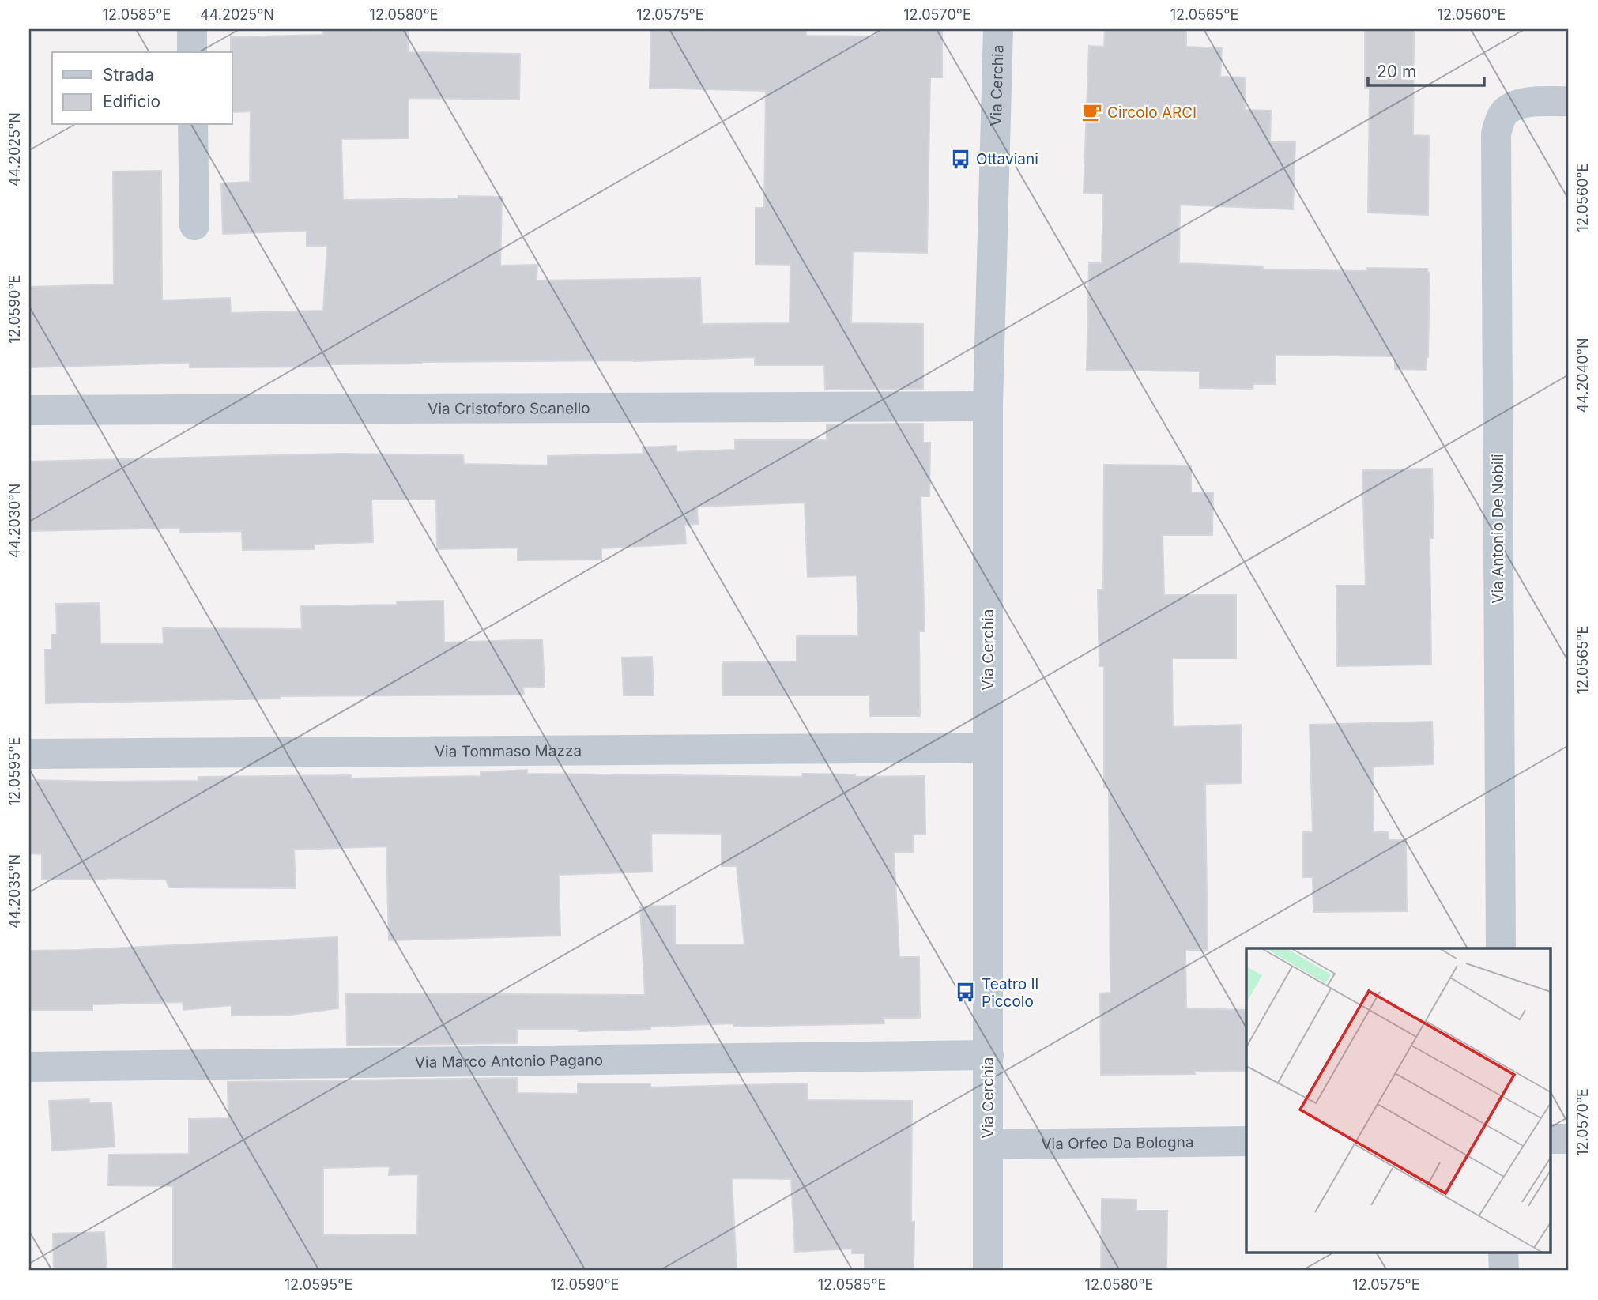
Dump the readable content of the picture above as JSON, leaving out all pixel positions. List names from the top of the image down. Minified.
{"streets":{"street":["Via Cerchia","Via Cristoforo Scanello","Via Antonio De Nobili","Via Tommaso Mazza","Via Marco Antonio Pagano","Via Orfeo Da Bologna"]},"crossings":[["Via Cerchia","Via Cristoforo Scanello"],["Via Cerchia","Via Tommaso Mazza"],["Via Cerchia","Via Marco Antonio Pagano"],["Via Cerchia","Via Orfeo Da Bologna"]],"places":{"cafe":["Circolo ARCI"],"bus stop":["Ottaviani","Teatro Il Piccolo"]},"legend":["Strada","Edificio"],"scale_bar":"20 m","coordinates":["12.0585°E","44.2025°N","12.0580°E","12.0575°E","12.0570°E","12.0565°E","12.0560°E","12.0590°E","44.2040°N","44.2030°N","12.0595°E","44.2035°N"]}
